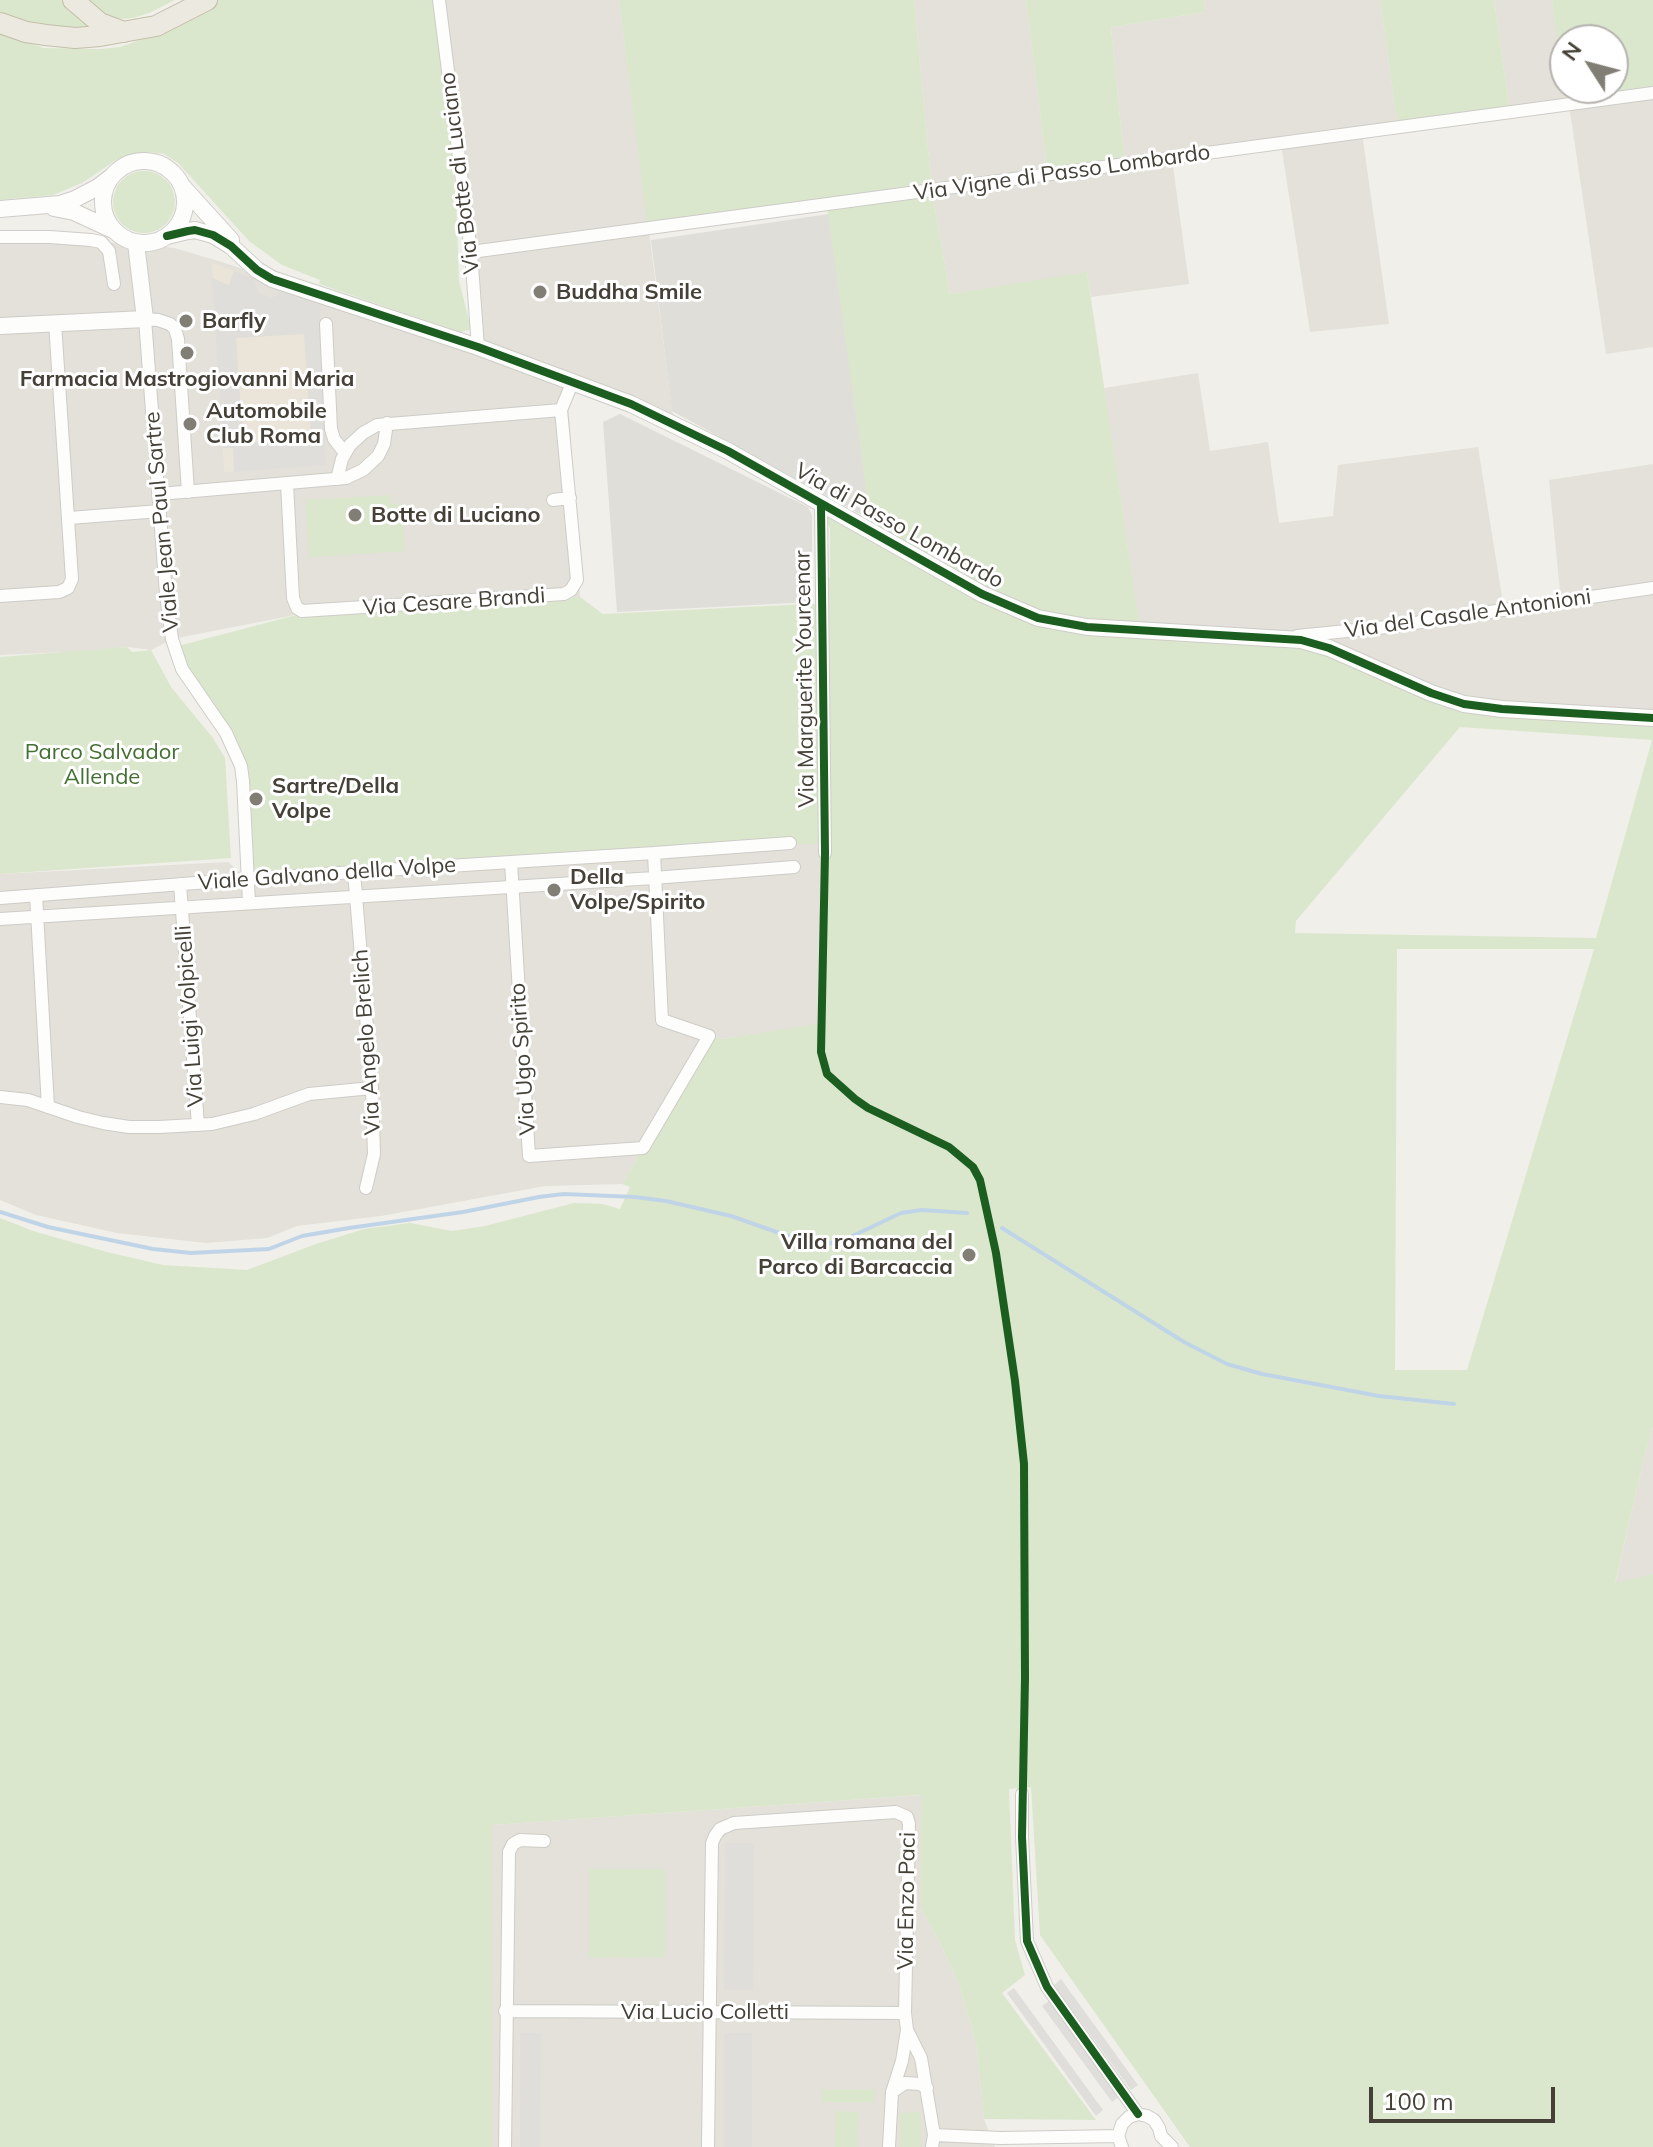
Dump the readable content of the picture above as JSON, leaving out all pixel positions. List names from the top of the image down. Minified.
{"streets":{"street":["Via Botte di Luciano","Via Vigne di Passo Lombardo","Viale Jean Paul Sartre","Via di Passo Lombardo","Via Cesare Brandi","Via del Casale Antonioni","Via Marguerite Yourcenar","Viale Galvano della Volpe","Via Luigi Volpicelli","Via Angelo Brelich","Via Ugo Spirito","Via Enzo Paci","Via Lucio Colletti"]},"crossings":[["Via Botte di Luciano","Via Vigne di Passo Lombardo"],["Via Botte di Luciano","Via di Passo Lombardo"],["Viale Jean Paul Sartre","Via di Passo Lombardo"],["Viale Jean Paul Sartre","Viale Galvano della Volpe"],["Via di Passo Lombardo","Via Cesare Brandi"],["Via di Passo Lombardo","Via del Casale Antonioni"],["Via di Passo Lombardo","Via Marguerite Yourcenar"],["Viale Galvano della Volpe","Via Luigi Volpicelli"],["Viale Galvano della Volpe","Via Angelo Brelich"],["Viale Galvano della Volpe","Via Ugo Spirito"],["Via Enzo Paci","Via Lucio Colletti"]],"parks":["Parco Salvador Allende"],"places":["Buddha Smile","Barfly","Farmacia Mastrogiovanni Maria","Automobile Club Roma","Botte di Luciano","Sartre/Della Volpe","Della Volpe/Spirito","Villa romana del Parco di Barcaccia"],"scale_bar":"100 m","north":"top left"}
